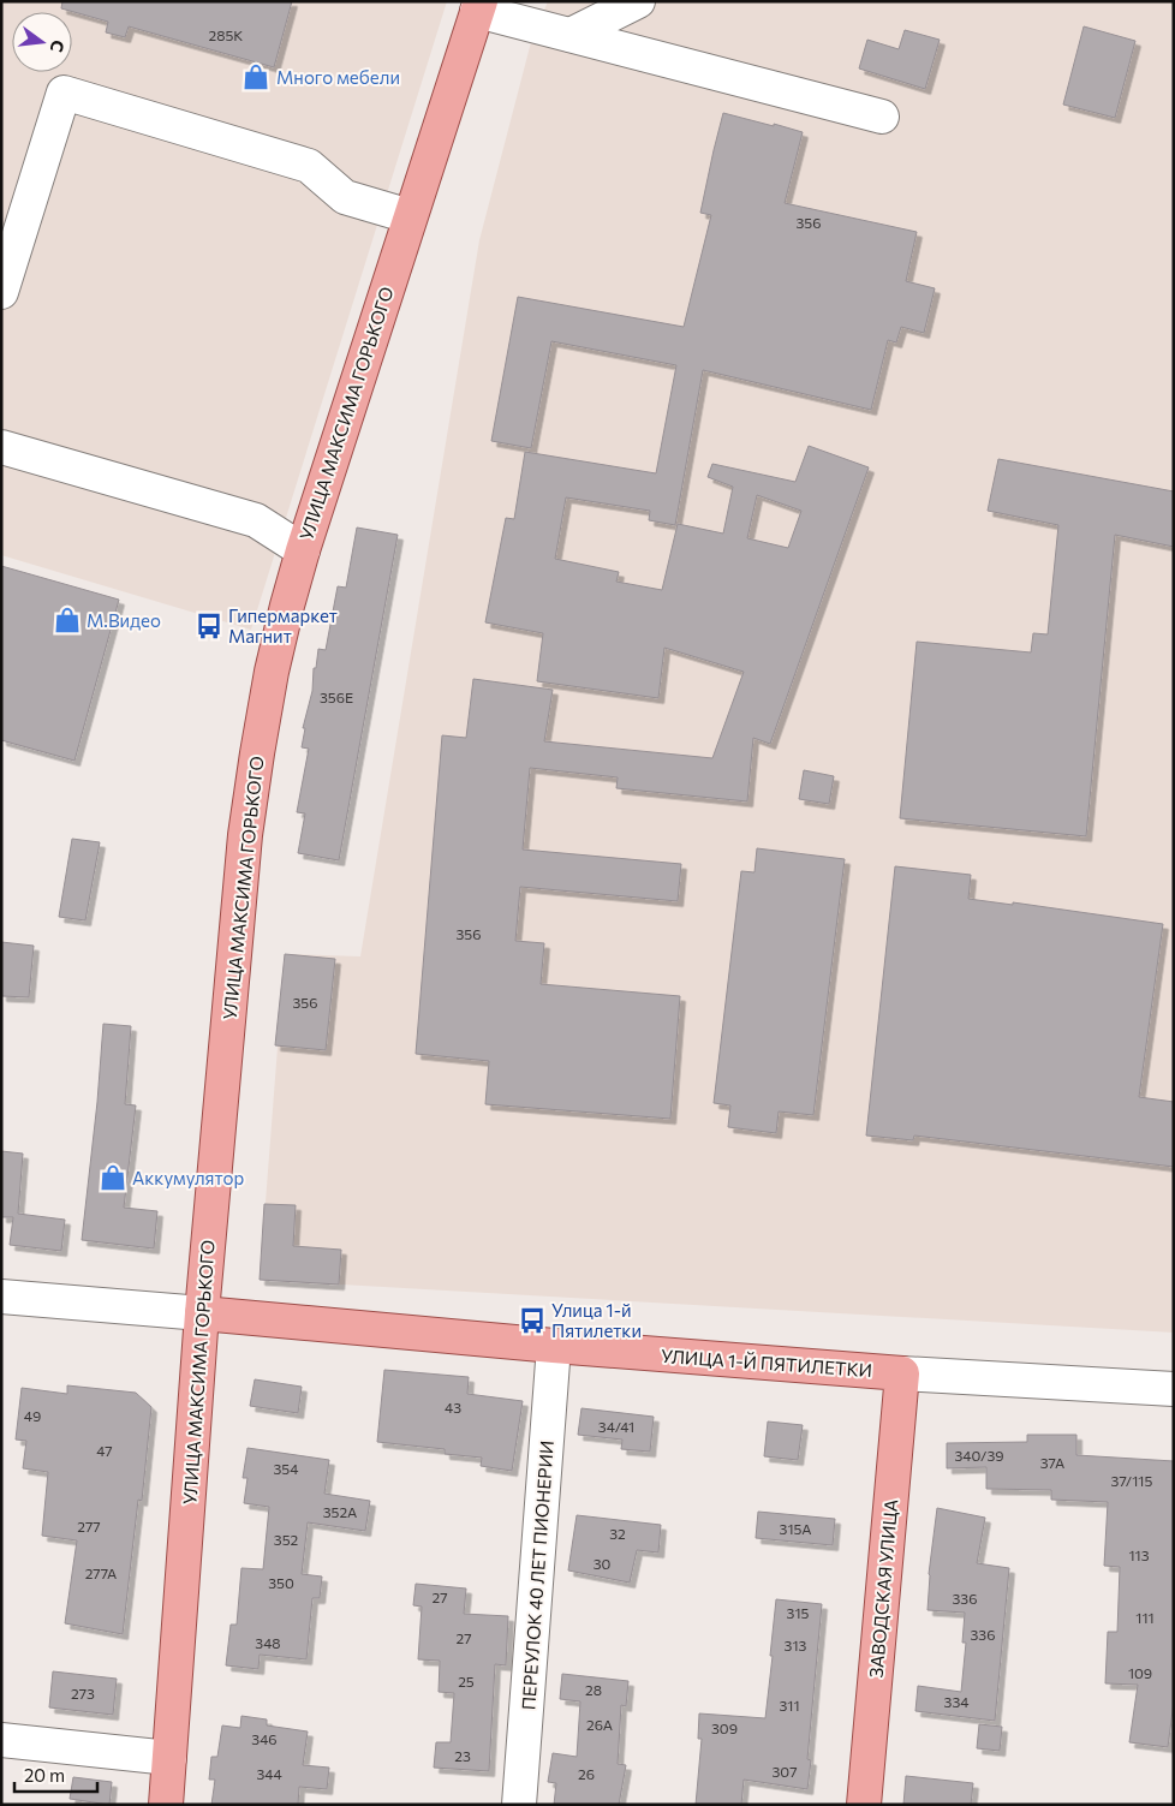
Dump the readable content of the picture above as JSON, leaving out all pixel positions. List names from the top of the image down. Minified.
{"streets":{"main road":["УЛИЦА МАКСИМА ГОРЬКОГО","УЛИЦА 1-Й ПЯТИЛЕТКИ","ЗАВОДСКАЯ УЛИЦА"],"street":["ПЕРЕУЛОК 40 ЛЕТ ПИОНЕРИИ"]},"crossings":[["УЛИЦА МАКСИМА ГОРЬКОГО","УЛИЦА 1-Й ПЯТИЛЕТКИ"],["УЛИЦА 1-Й ПЯТИЛЕТКИ","ПЕРЕУЛОК 40 ЛЕТ ПИОНЕРИИ"],["УЛИЦА 1-Й ПЯТИЛЕТКИ","ЗАВОДСКАЯ УЛИЦА"]],"places":{"shop":["Много мебели","М.Видео","Аккумулятор"],"bus stop":["Гипермаркет Магнит","Улица 1-й Пятилетки"]},"house_numbers":["285К","356","356Е","356","356","43","49","34/41","47","340/39","37А","354","37/115","352А","277","315А","32","352","113","30","277А","350","27","336","315","111","336","27","348","313","109","25","28","273","334","311","26А","309","346","23","307","344","26"],"scale_bar":"20 m","north":"right"}
